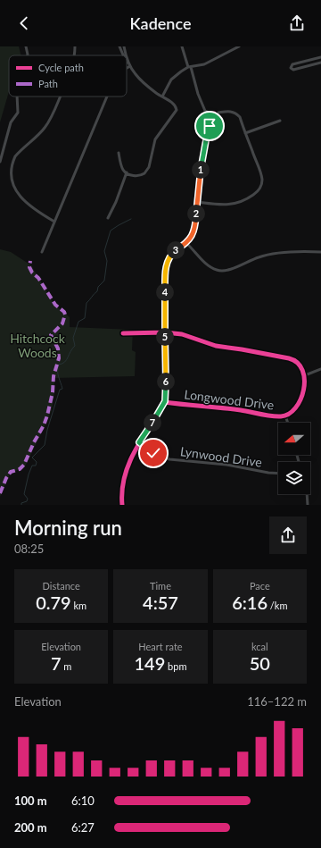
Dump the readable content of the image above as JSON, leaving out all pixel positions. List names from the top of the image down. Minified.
{"streets":{"street":["Longwood Drive","Lynwood Drive"]},"parks":["Hitchcock Woods"],"legend":["Cycle path","Path"],"north":"left","page":{"header":"Kadence","pins":["1","2","3","4","5","6","7"],"heading":["Morning run","08:25"],"stats":[["Distance","0.79 km"],["Time","4:57"],["Pace","6:16 /km"],["Elevation","7 m"],["Heart rate","149 bpm"],["kcal","50"]],"chart":["Elevation","116–122 m"],"list":[{"name":"100 m","note":"6:10"},{"name":"200 m","note":"6:27"}]}}
